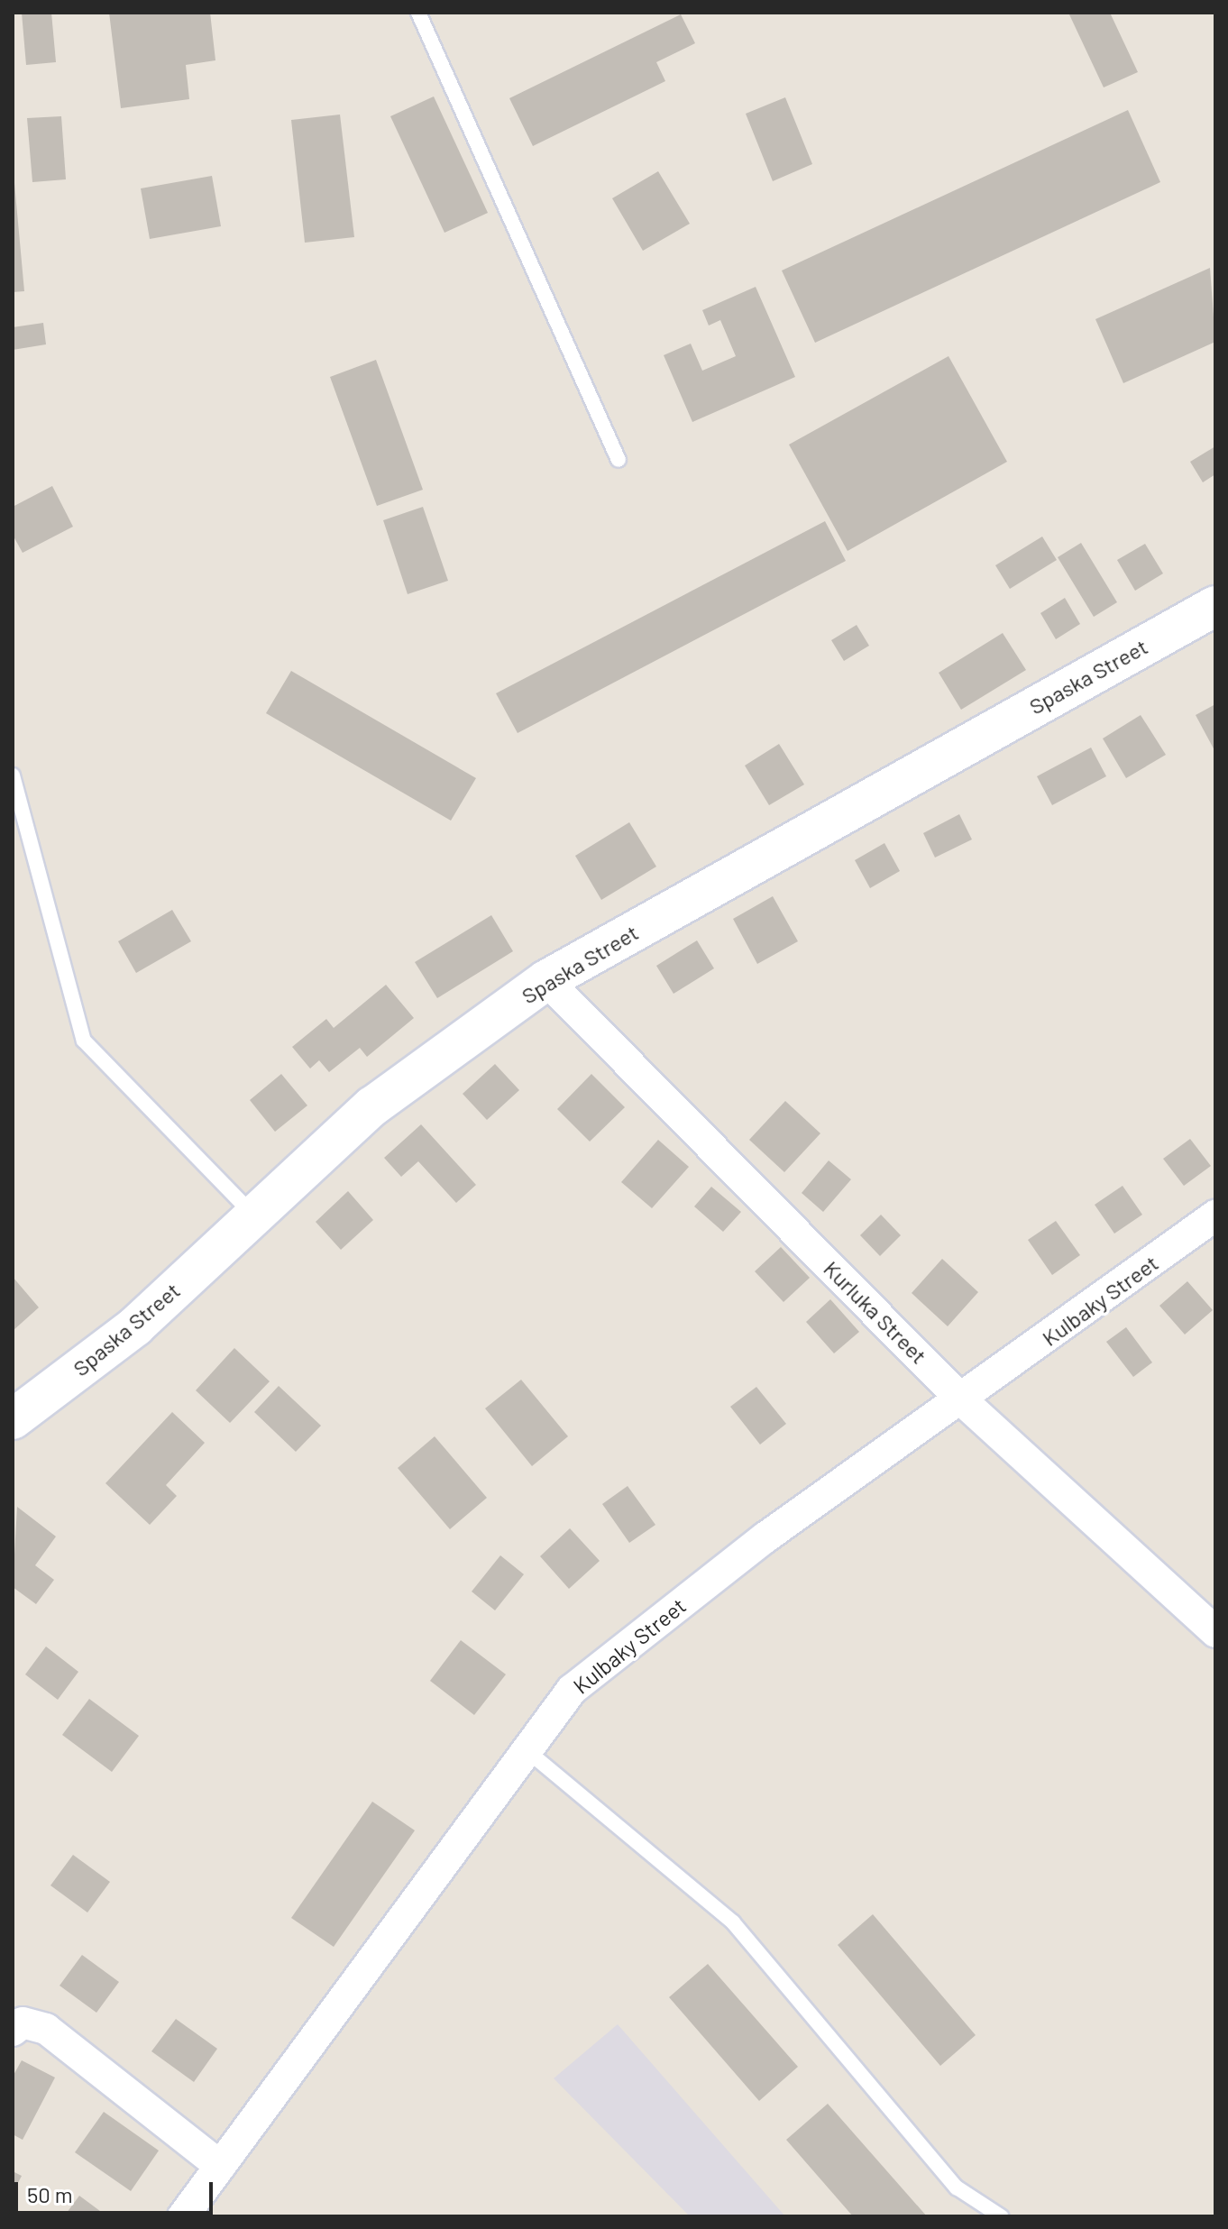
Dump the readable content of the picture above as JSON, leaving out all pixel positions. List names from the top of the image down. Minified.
{"streets":{"street":["Spaska Street","Kulbaky Street","Kurluka Street"]},"crossings":[["Spaska Street","Kurluka Street"],["Kulbaky Street","Kurluka Street"]],"scale_bar":"50 m"}
